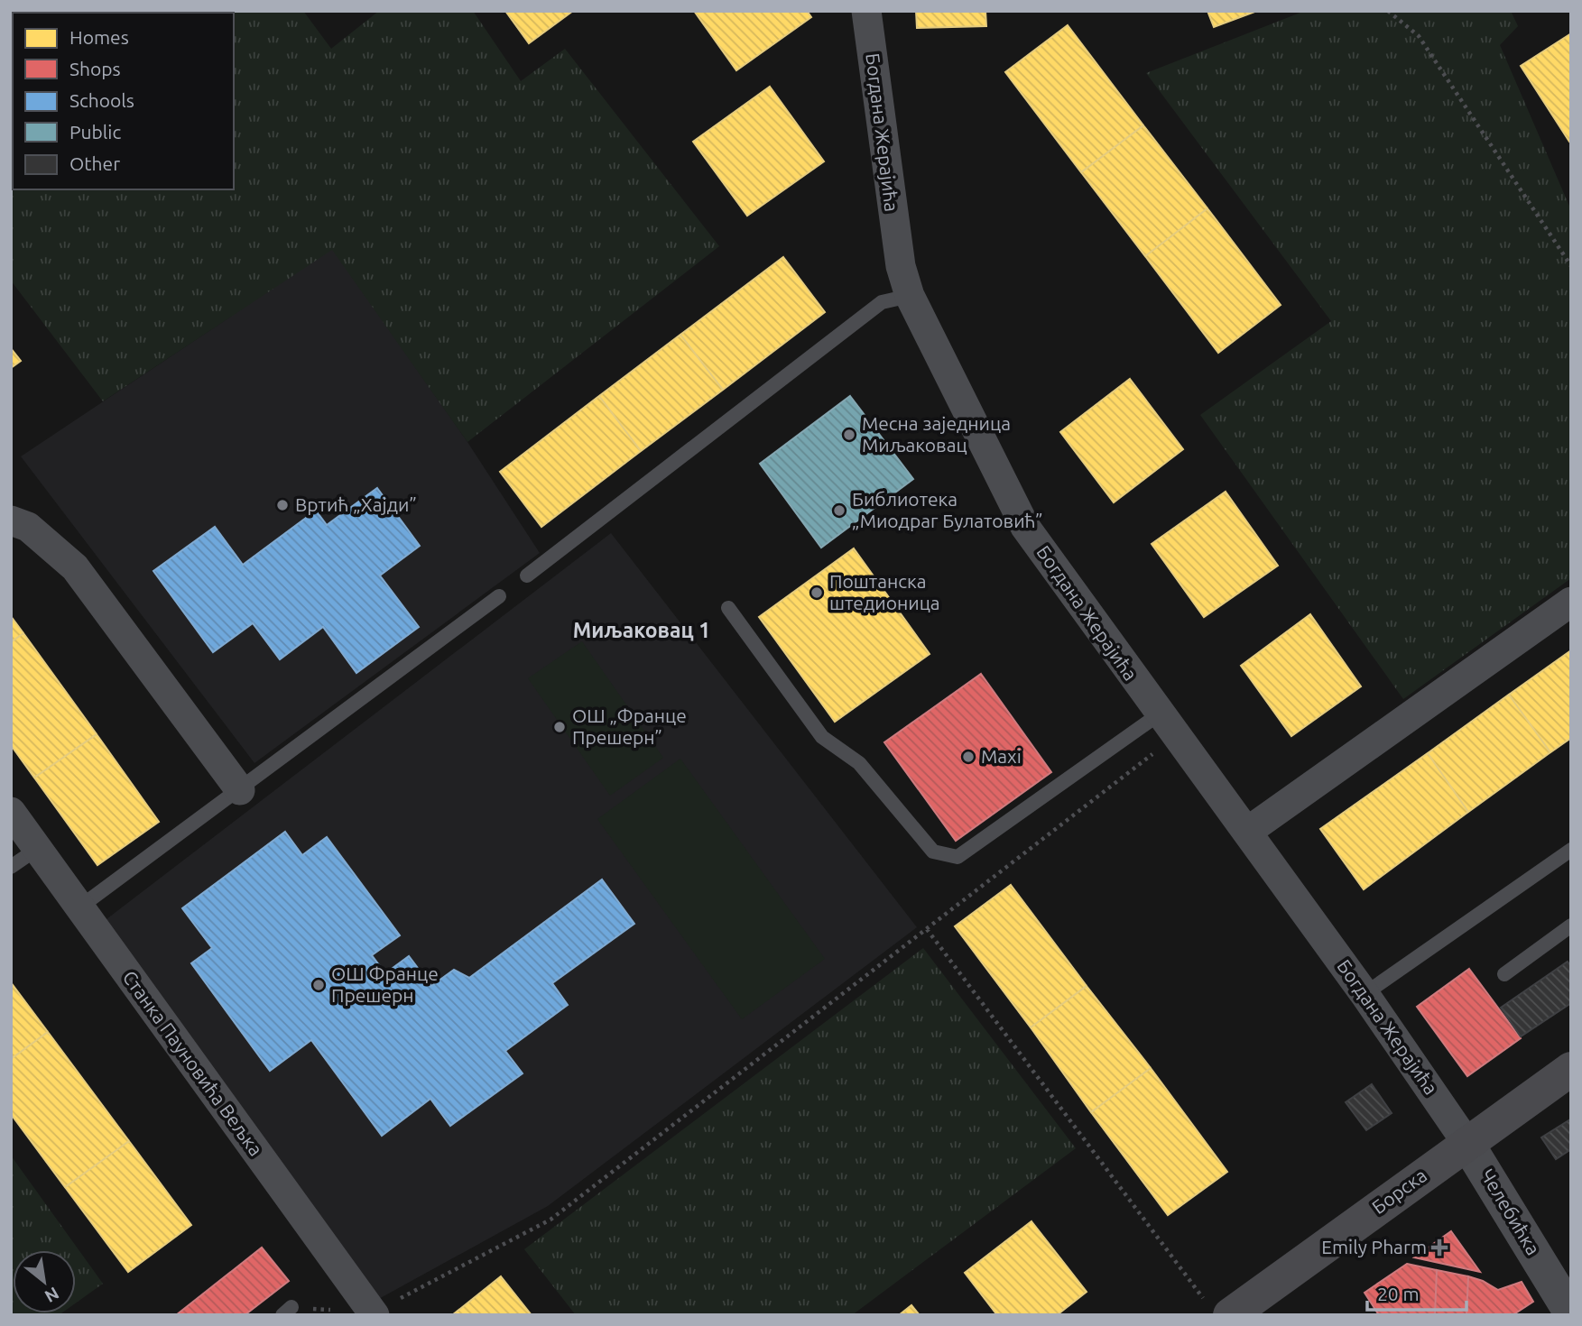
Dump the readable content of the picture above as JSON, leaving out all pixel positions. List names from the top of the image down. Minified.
{"streets":{"main road":["Борска"],"street":["Богдана Жерајића","Станка Пауновића Вељка","Челебићка"]},"crossings":[["Богдана Жерајића","Борска"],["Богдана Жерајића","Челебићка"],["Борска","Челебићка"]],"districts":["Миљаковац 1"],"places":{"other":["Месна заједница Миљаковац","Вртић „Хајди”","Библиотека „Миодраг Булатовић”","Поштанска штедионица","ОШ „Франце Прешерн”","Maxi","ОШ Франце Прешерн"],"health":["Emily Pharm"]},"legend":["Homes","Shops","Schools","Public","Other"],"scale_bar":"20 m","north":"bottom right"}
